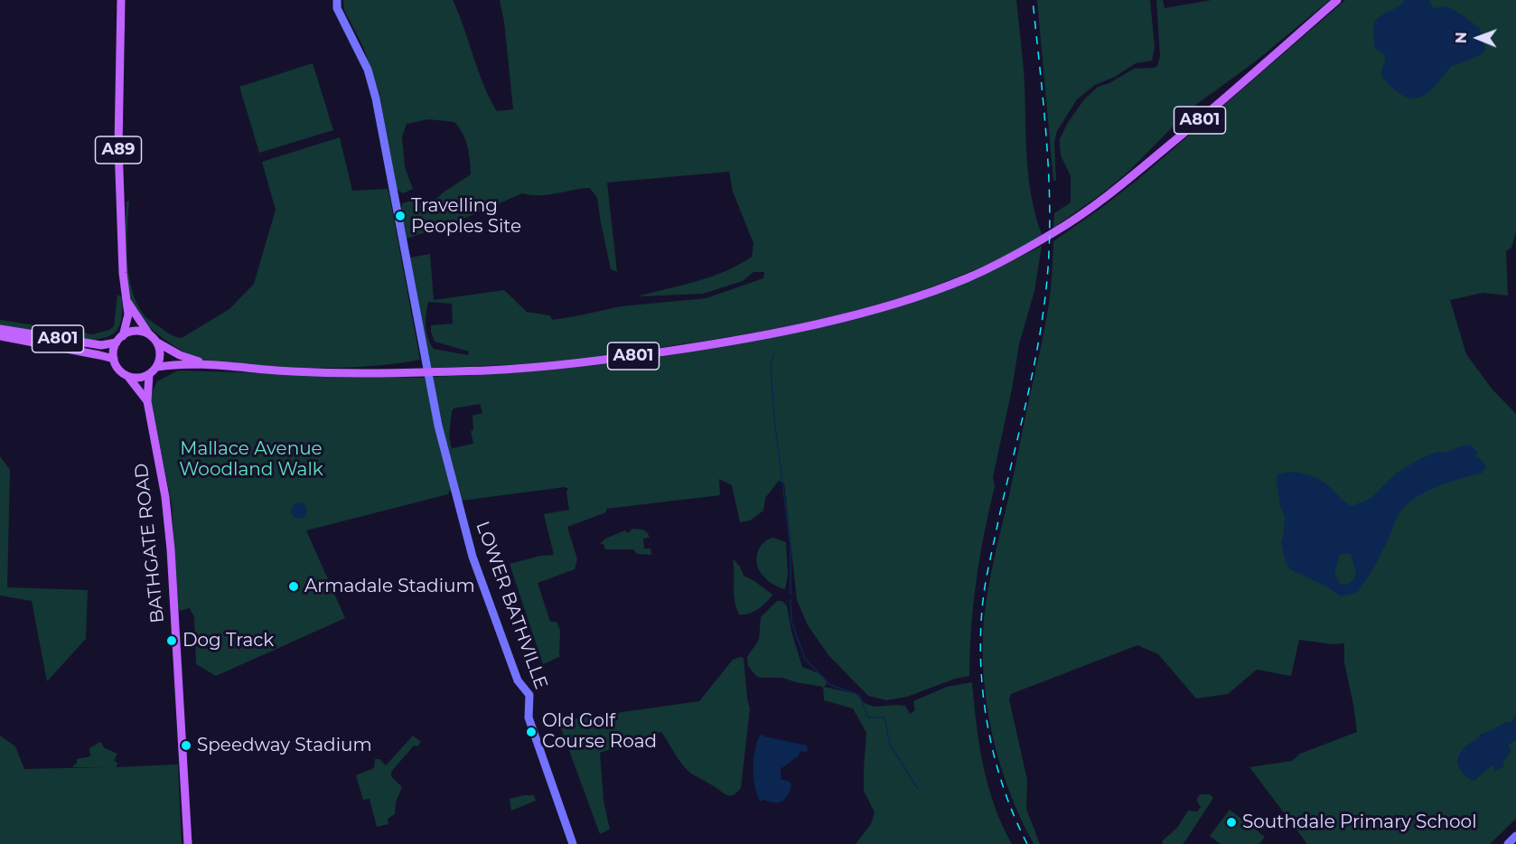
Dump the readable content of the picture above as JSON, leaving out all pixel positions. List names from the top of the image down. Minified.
{"streets":{"main road":["A801","A89","BATHGATE ROAD","LOWER BATHVILLE"]},"crossings":[["A801","A89"],["A801","BATHGATE ROAD"],["A89","BATHGATE ROAD"]],"parks":["Mallace Avenue Woodland Walk"],"places":["Travelling Peoples Site","Armadale Stadium","Dog Track","Old Golf Course Road","Speedway Stadium","Southdale Primary School"],"north":"left"}
